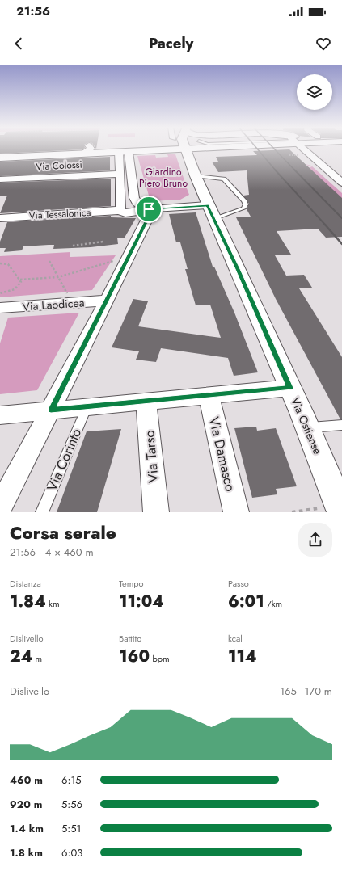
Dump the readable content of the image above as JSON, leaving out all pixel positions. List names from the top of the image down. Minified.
{"streets":{"street":["Via Colossi","Via Tessalonica","Via Laodicea","Via Ostiense","Via Damasco","Via Tarso"],"lane":["Via Corinto"]},"crossings":[["Via Tessalonica","Via Ostiense"]],"parks":["Giardino Piero Bruno"],"page":{"status":"21:56","header":"Pacely","heading":["Corsa serale","21:56 · 4 × 460 m"],"stats":[["Distanza","1.84 km"],["Tempo","11:04"],["Passo","6:01 /km"],["Dislivello","24 m"],["Battito","160 bpm"],["kcal","114"]],"chart":["Dislivello","165–170 m"],"list":[{"name":"460 m","note":"6:15"},{"name":"920 m","note":"5:56"},{"name":"1.4 km","note":"5:51"},{"name":"1.8 km","note":"6:03"}]}}
